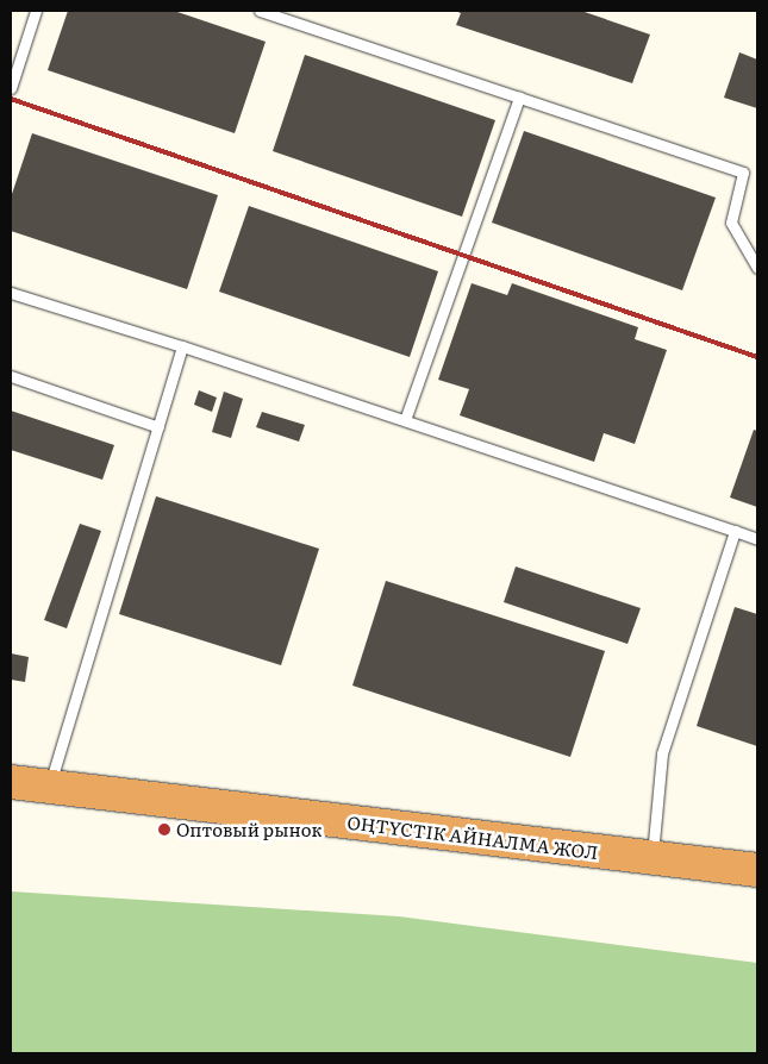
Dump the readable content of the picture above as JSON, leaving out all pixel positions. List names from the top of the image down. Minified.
{"streets":{"highway":["ОҢТҮСТІК АЙНАЛМА ЖОЛ"]},"places":["Оптовый рынок"]}
